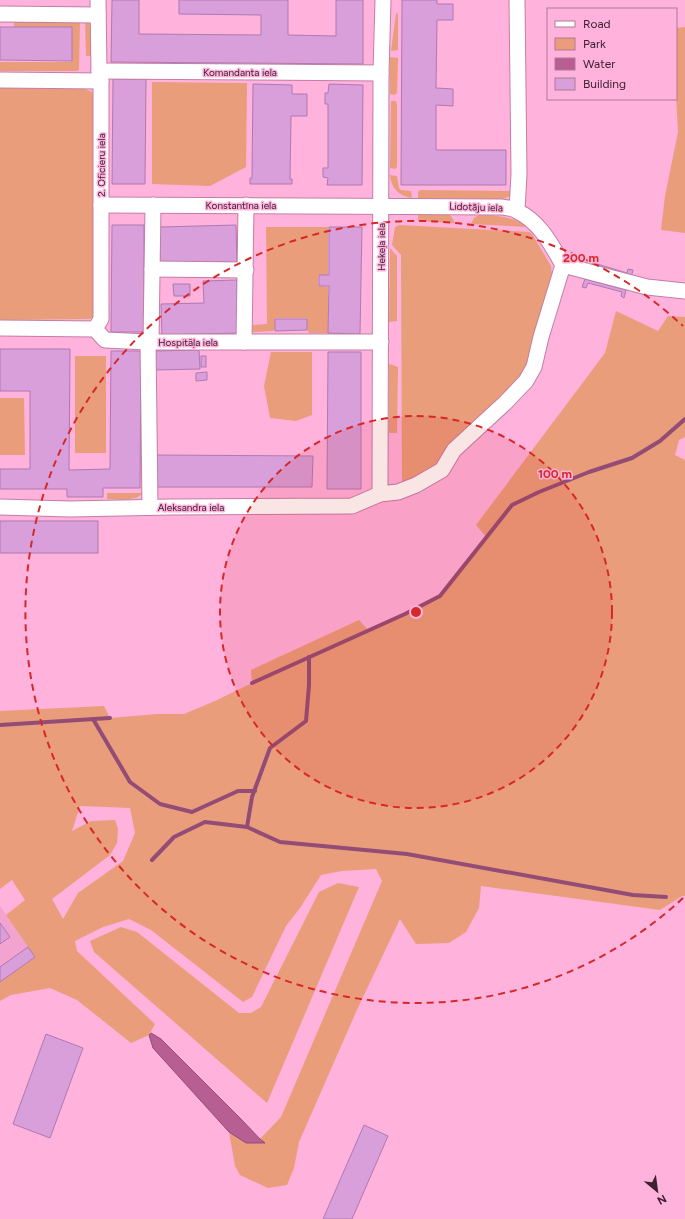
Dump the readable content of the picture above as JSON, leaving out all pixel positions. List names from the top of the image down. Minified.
{"streets":{"street":["Komandanta iela","2. Oficieru iela","Konstantīna iela","Lidotāju iela","Hekeļa iela","Hospitāļa iela","Aleksandra iela"]},"crossings":[["Komandanta iela","2. Oficieru iela"],["Komandanta iela","Hekeļa iela"],["2. Oficieru iela","Konstantīna iela"],["2. Oficieru iela","Hospitāļa iela"],["Konstantīna iela","Lidotāju iela"],["Konstantīna iela","Hekeļa iela"],["Lidotāju iela","Hekeļa iela"],["Lidotāju iela","Aleksandra iela"],["Hekeļa iela","Hospitāļa iela"],["Hekeļa iela","Aleksandra iela"]],"legend":["Road","Park","Water","Building"],"north":"bottom right","rings":["200 m","100 m"]}
